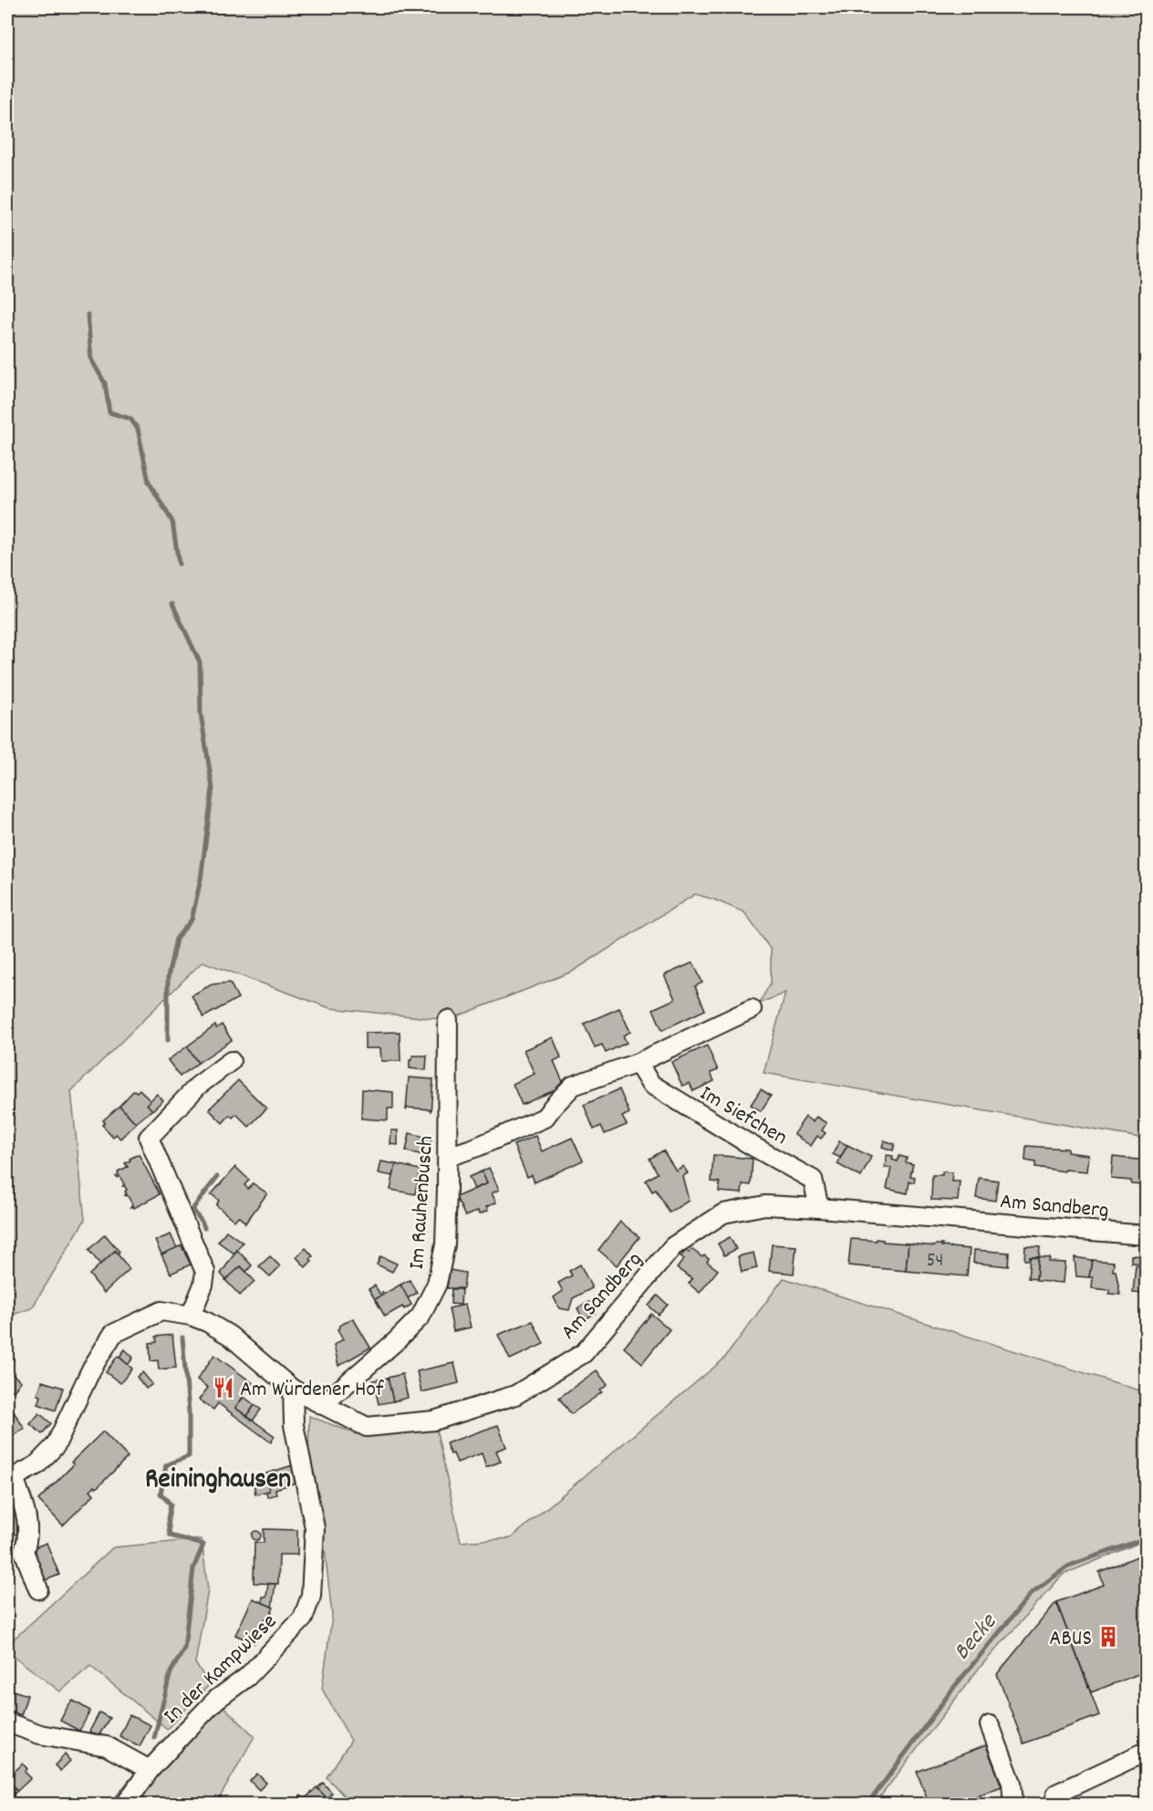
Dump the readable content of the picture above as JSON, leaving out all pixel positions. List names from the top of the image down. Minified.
{"streets":{"street":["Im Siefchen","Im Rauhenbusch","Am Sandberg","In der Kampwiese"]},"crossings":[["Im Siefchen","Am Sandberg"],["Im Rauhenbusch","Am Sandberg"],["Am Sandberg","In der Kampwiese"]],"districts":["Reininghausen"],"water":["Becke"],"places":{"restaurant":["Am Würdener Hof"],"building":["ABUS"]},"house_numbers":["54"]}
